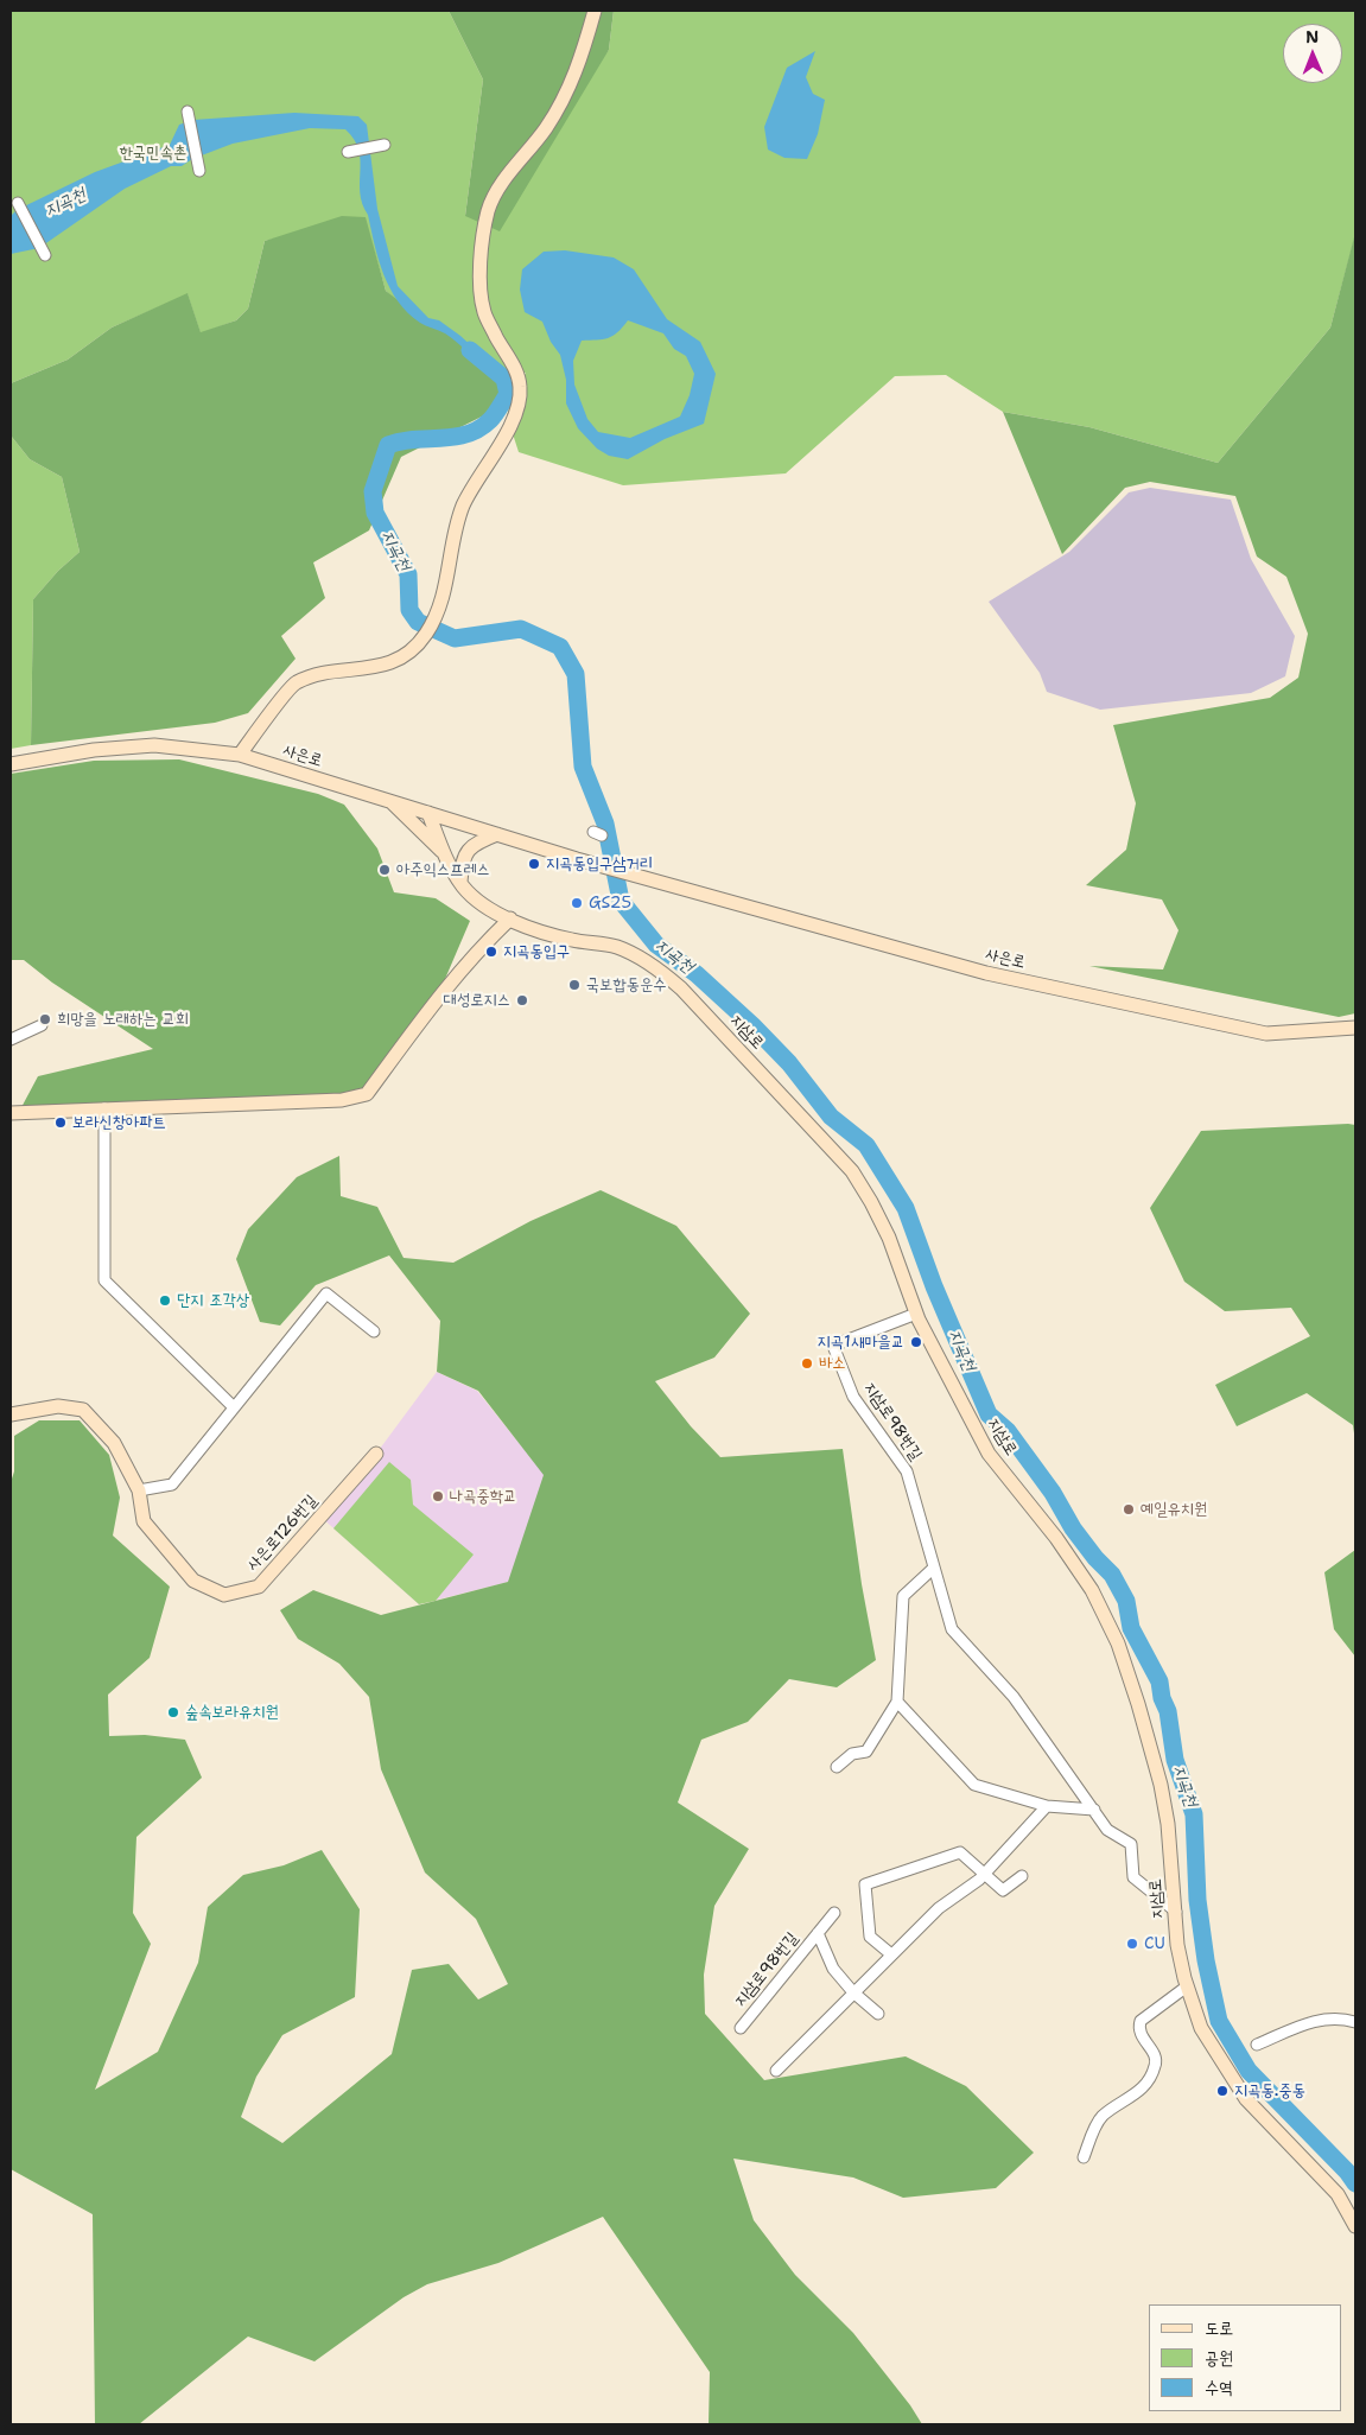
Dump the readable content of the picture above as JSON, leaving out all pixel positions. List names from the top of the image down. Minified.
{"streets":{"street":["사은로","지삼로","지삼로98번길","사은로126번길"]},"crossings":[["사은로","지삼로"],["지삼로","지삼로98번길"]],"water":["지곡천"],"parks":["한국민속촌"],"places":["지곡동입구삼거리","아주익스프레스","GS25","지곡동입구","국보합동운수","대성로지스","희망을 노래하는 교회","보라신창아파트","단지 조각상","지곡1새마을교","바소","나곡중학교","예일유치원","숲속보라유치원","CU","지곡동.중동"],"legend":["도로","공원","수역"],"north":"top"}
